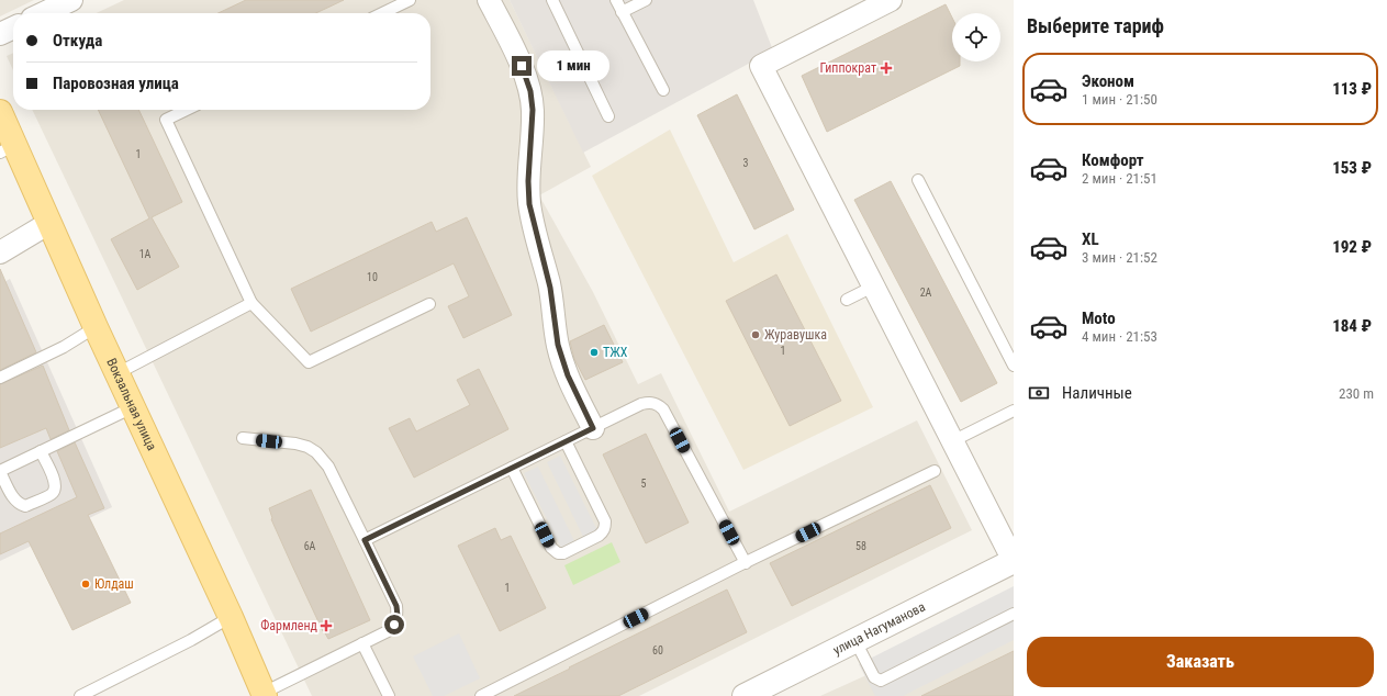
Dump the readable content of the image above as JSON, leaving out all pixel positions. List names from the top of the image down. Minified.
{"streets":{"main road":["Вокзальная улица"],"street":["улица Нагуманова"]},"places":{"health":["Гиппократ","Фармленд"],"other":["Журавушка","ТЖХ","Юлдаш"]},"house_numbers":["1","3","1А","10","2А","1","5","6А","58","1","60"],"page":{"heading":"Выберите тариф","banner":["Откуда","Паровозная улица"],"bubble":"1 мин","list":[{"name":"Эконом","note":"1 мин · 21:50","value":"113 ₽"},{"name":"Комфорт","note":"2 мин · 21:51","value":"153 ₽"},{"name":"XL","note":"3 мин · 21:52","value":"192 ₽"},{"name":"Moto","note":"4 мин · 21:53","value":"184 ₽"}],"pay":["Наличные","230 m"],"buttons":"Заказать"}}
